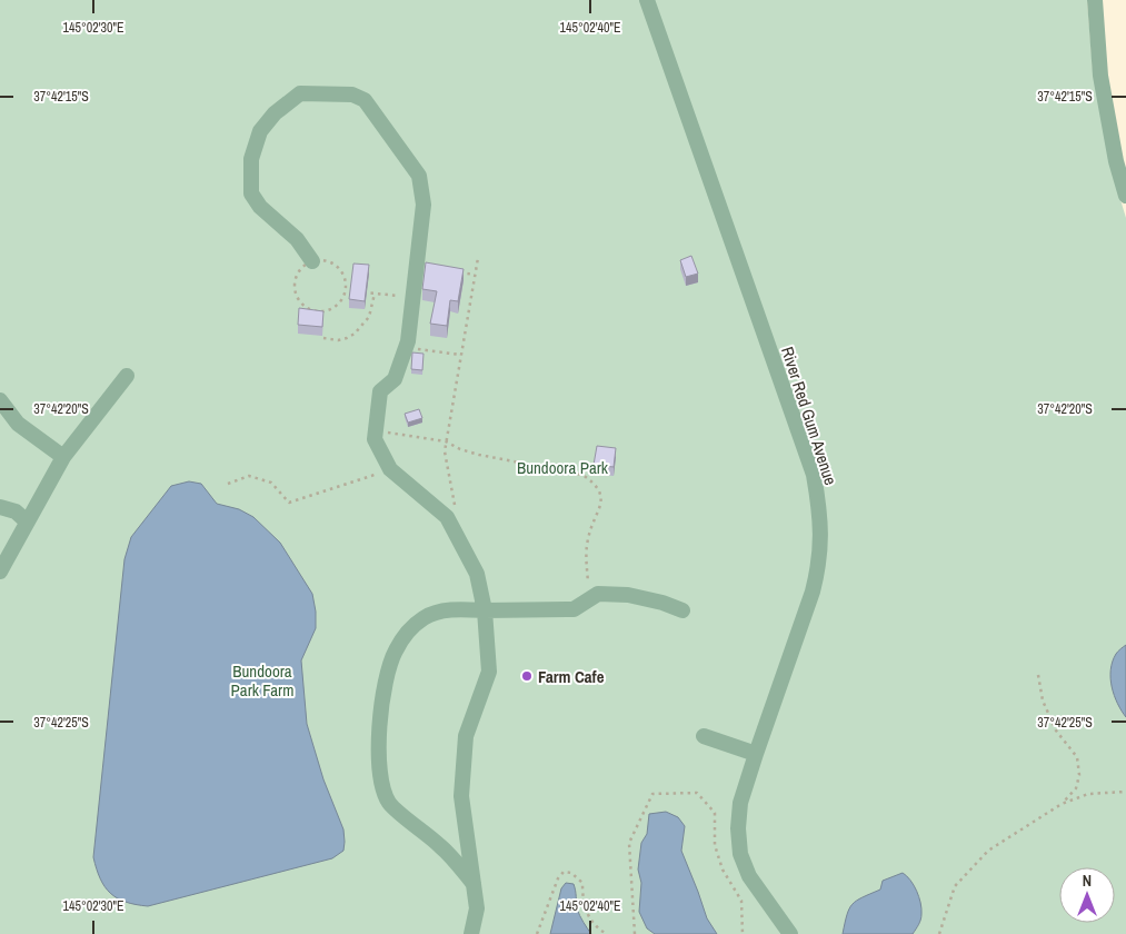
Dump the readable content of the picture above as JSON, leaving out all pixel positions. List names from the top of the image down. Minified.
{"streets":{"street":["River Red Gum Avenue"]},"parks":["Bundoora Park","Bundoora Park Farm"],"places":["Farm Cafe"],"north":"top","coordinates":["145°02'30\"E","145°02'40\"E","37°42'15\"S","37°42'20\"S","37°42'25\"S"]}
